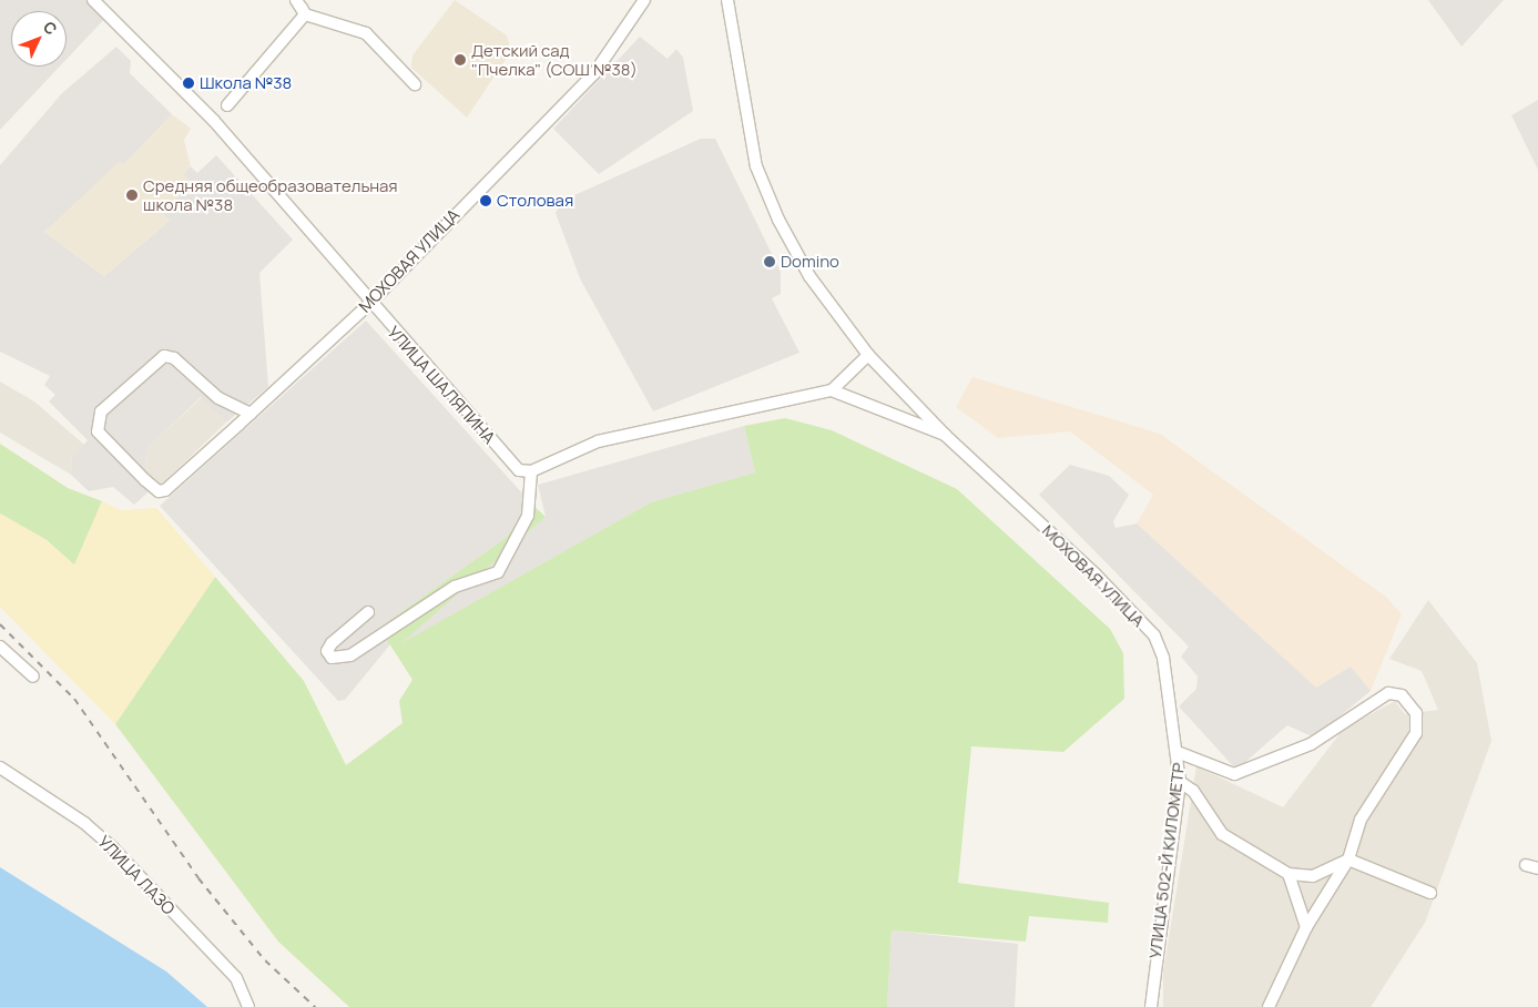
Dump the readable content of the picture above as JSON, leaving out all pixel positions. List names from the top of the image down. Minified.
{"streets":{"street":["МОХОВАЯ УЛИЦА","УЛИЦА ШАЛЯПИНА","УЛИЦА 502-Й КИЛОМЕТР","УЛИЦА ЛАЗО"]},"crossings":[["МОХОВАЯ УЛИЦА","УЛИЦА ШАЛЯПИНА"],["МОХОВАЯ УЛИЦА","УЛИЦА 502-Й КИЛОМЕТР"]],"places":["Детский сад \"Пчелка\" (СОШ №38)","Школа №38","Средняя общеобразовательная школа №38","Столовая","Domino"],"north":"top right"}
